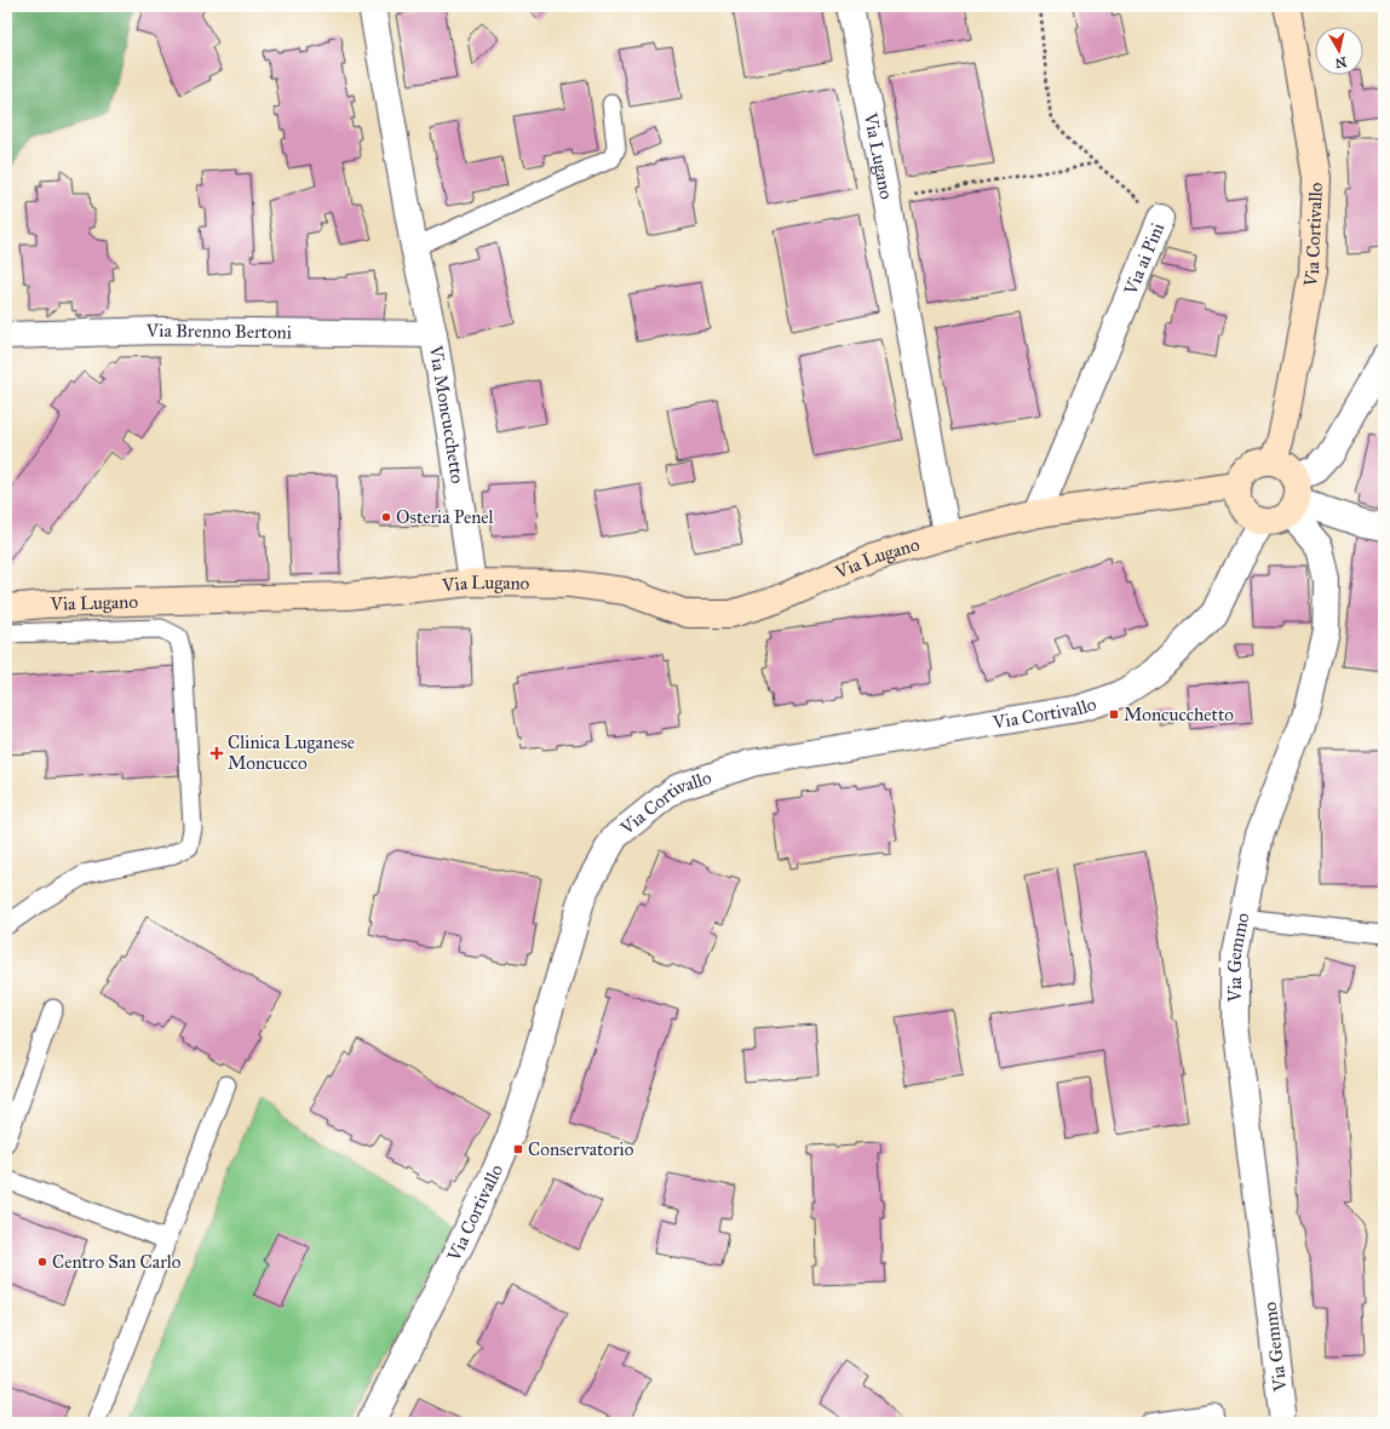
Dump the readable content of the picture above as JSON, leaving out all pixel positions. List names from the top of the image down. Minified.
{"streets":{"street":["Via Lugano","Via Cortivallo","Via ai Pini","Via Brenno Bertoni","Via Moncucchetto","Via Gemmo"]},"crossings":[["Via Lugano","Via Cortivallo"],["Via Lugano","Via ai Pini"],["Via Lugano","Via Moncucchetto"],["Via Lugano","Via Gemmo"],["Via Cortivallo","Via Gemmo"],["Via Brenno Bertoni","Via Moncucchetto"]],"places":{"other":["Osteria Penel","Centro San Carlo"],"transit":["Moncucchetto","Conservatorio"],"health":["Clinica Luganese Moncucco"]},"north":"bottom"}
